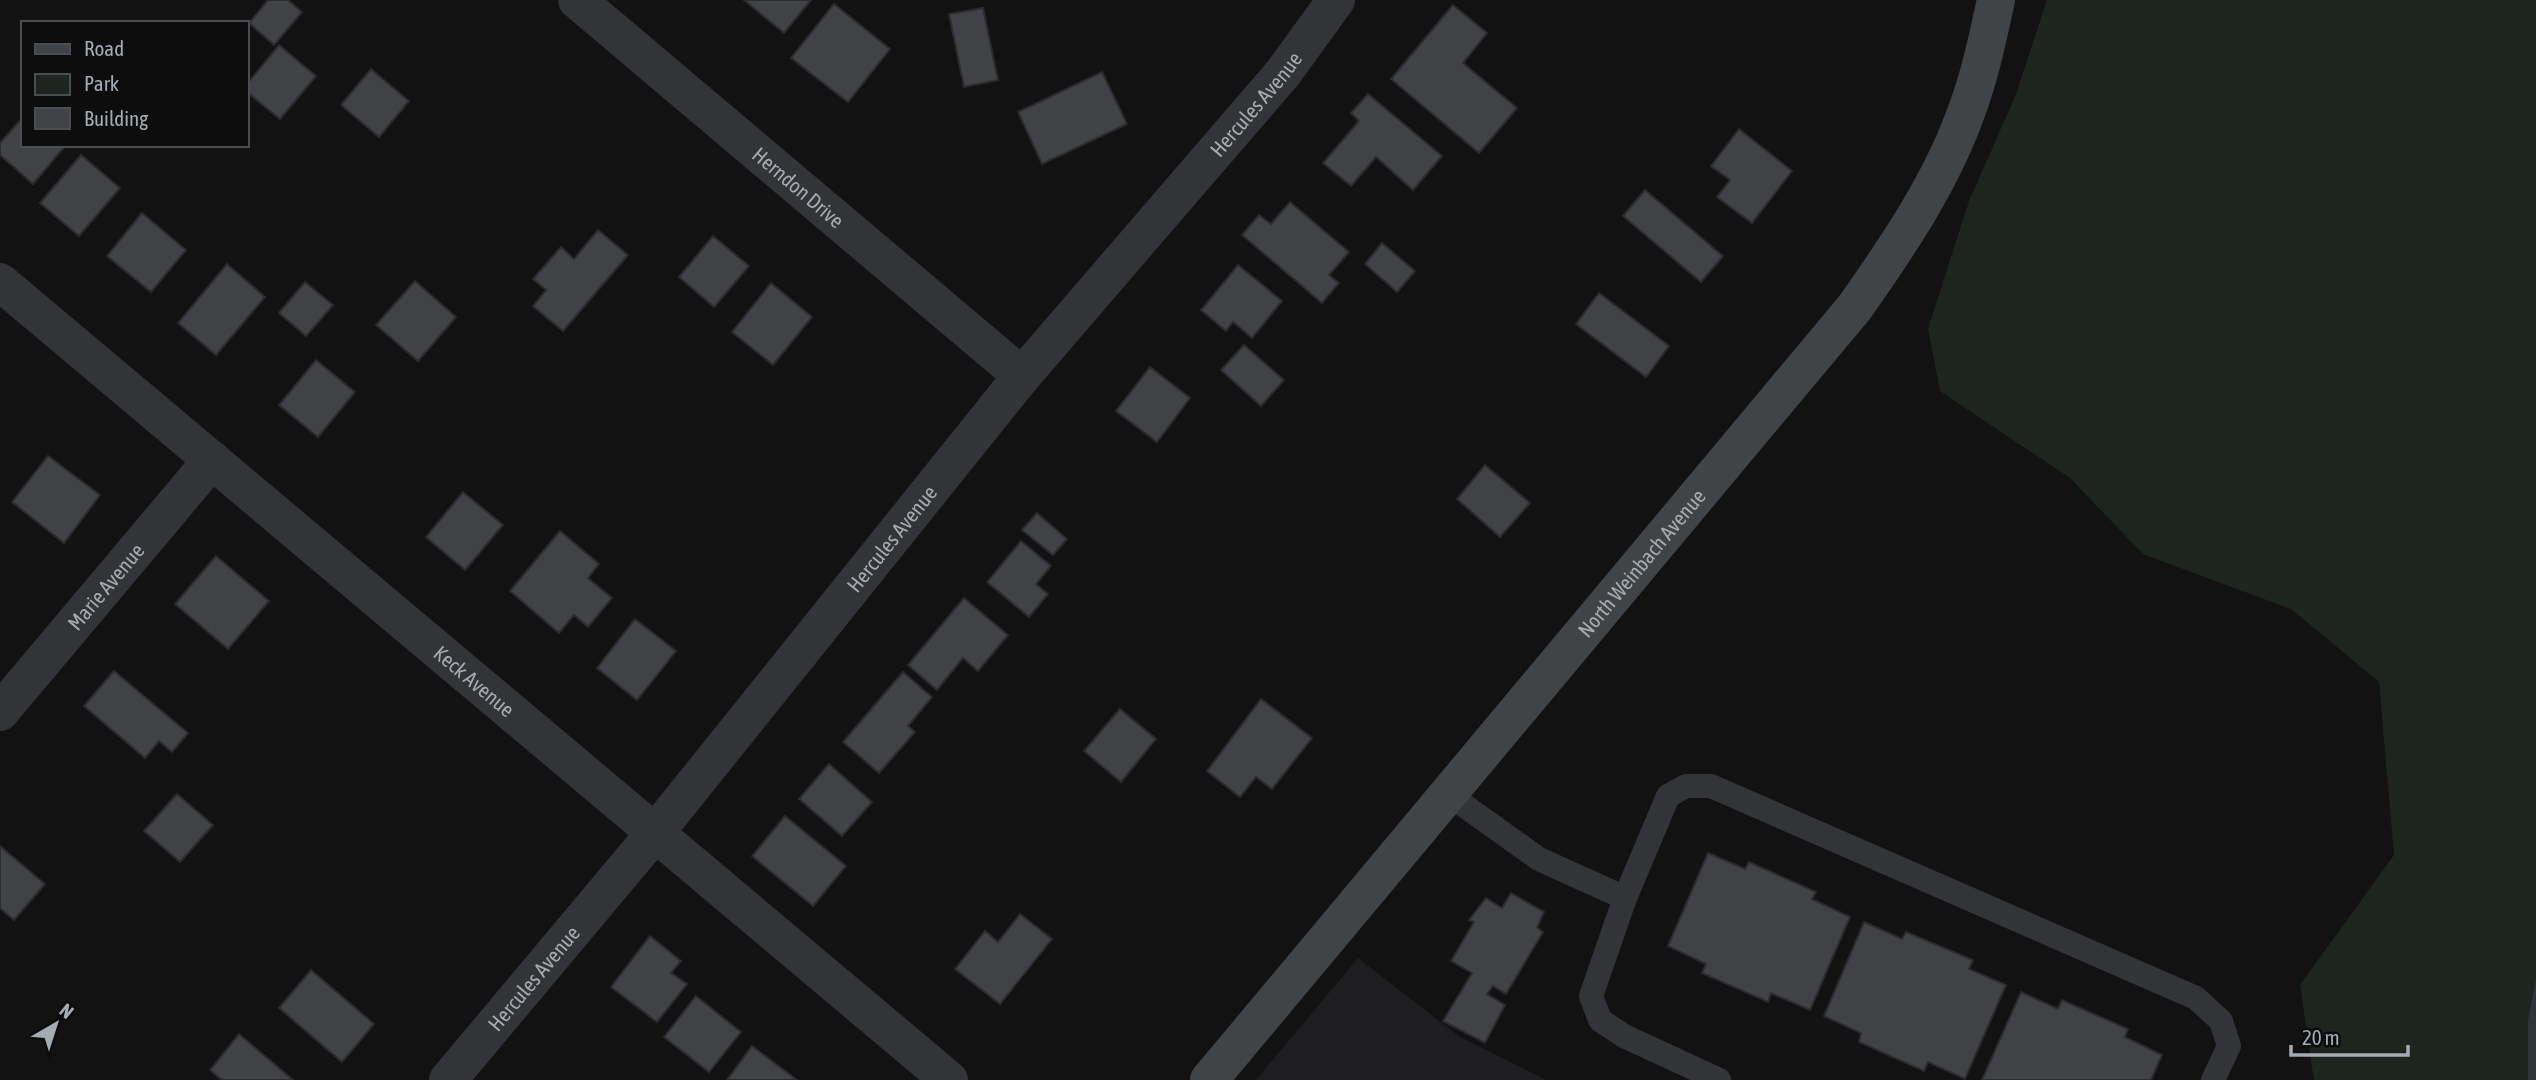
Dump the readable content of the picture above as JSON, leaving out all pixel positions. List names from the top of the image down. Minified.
{"streets":{"main road":["North Weinbach Avenue"],"street":["Hercules Avenue","Herndon Drive","Marie Avenue","Keck Avenue"]},"crossings":[["Hercules Avenue","Herndon Drive"],["Hercules Avenue","Keck Avenue"],["Marie Avenue","Keck Avenue"]],"legend":["Road","Park","Building"],"scale_bar":"20 m","north":"top right"}
